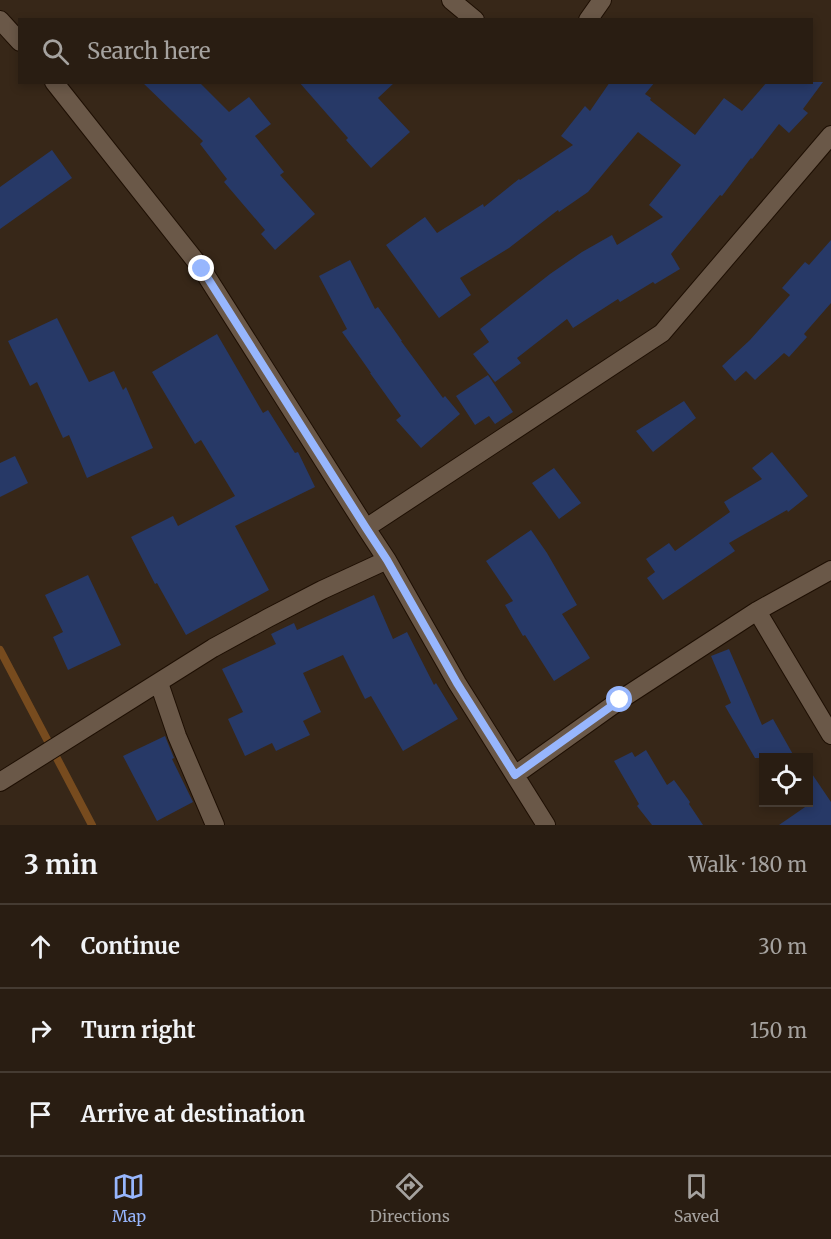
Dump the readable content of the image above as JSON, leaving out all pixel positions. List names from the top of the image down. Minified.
{"page":{"search":"Search here","heading":["3 min","Walk · 180 m"],"list":[["Continue","30 m"],["Turn right","150 m"],"Arrive at destination"],"nav":["Map","Directions","Saved"]}}
